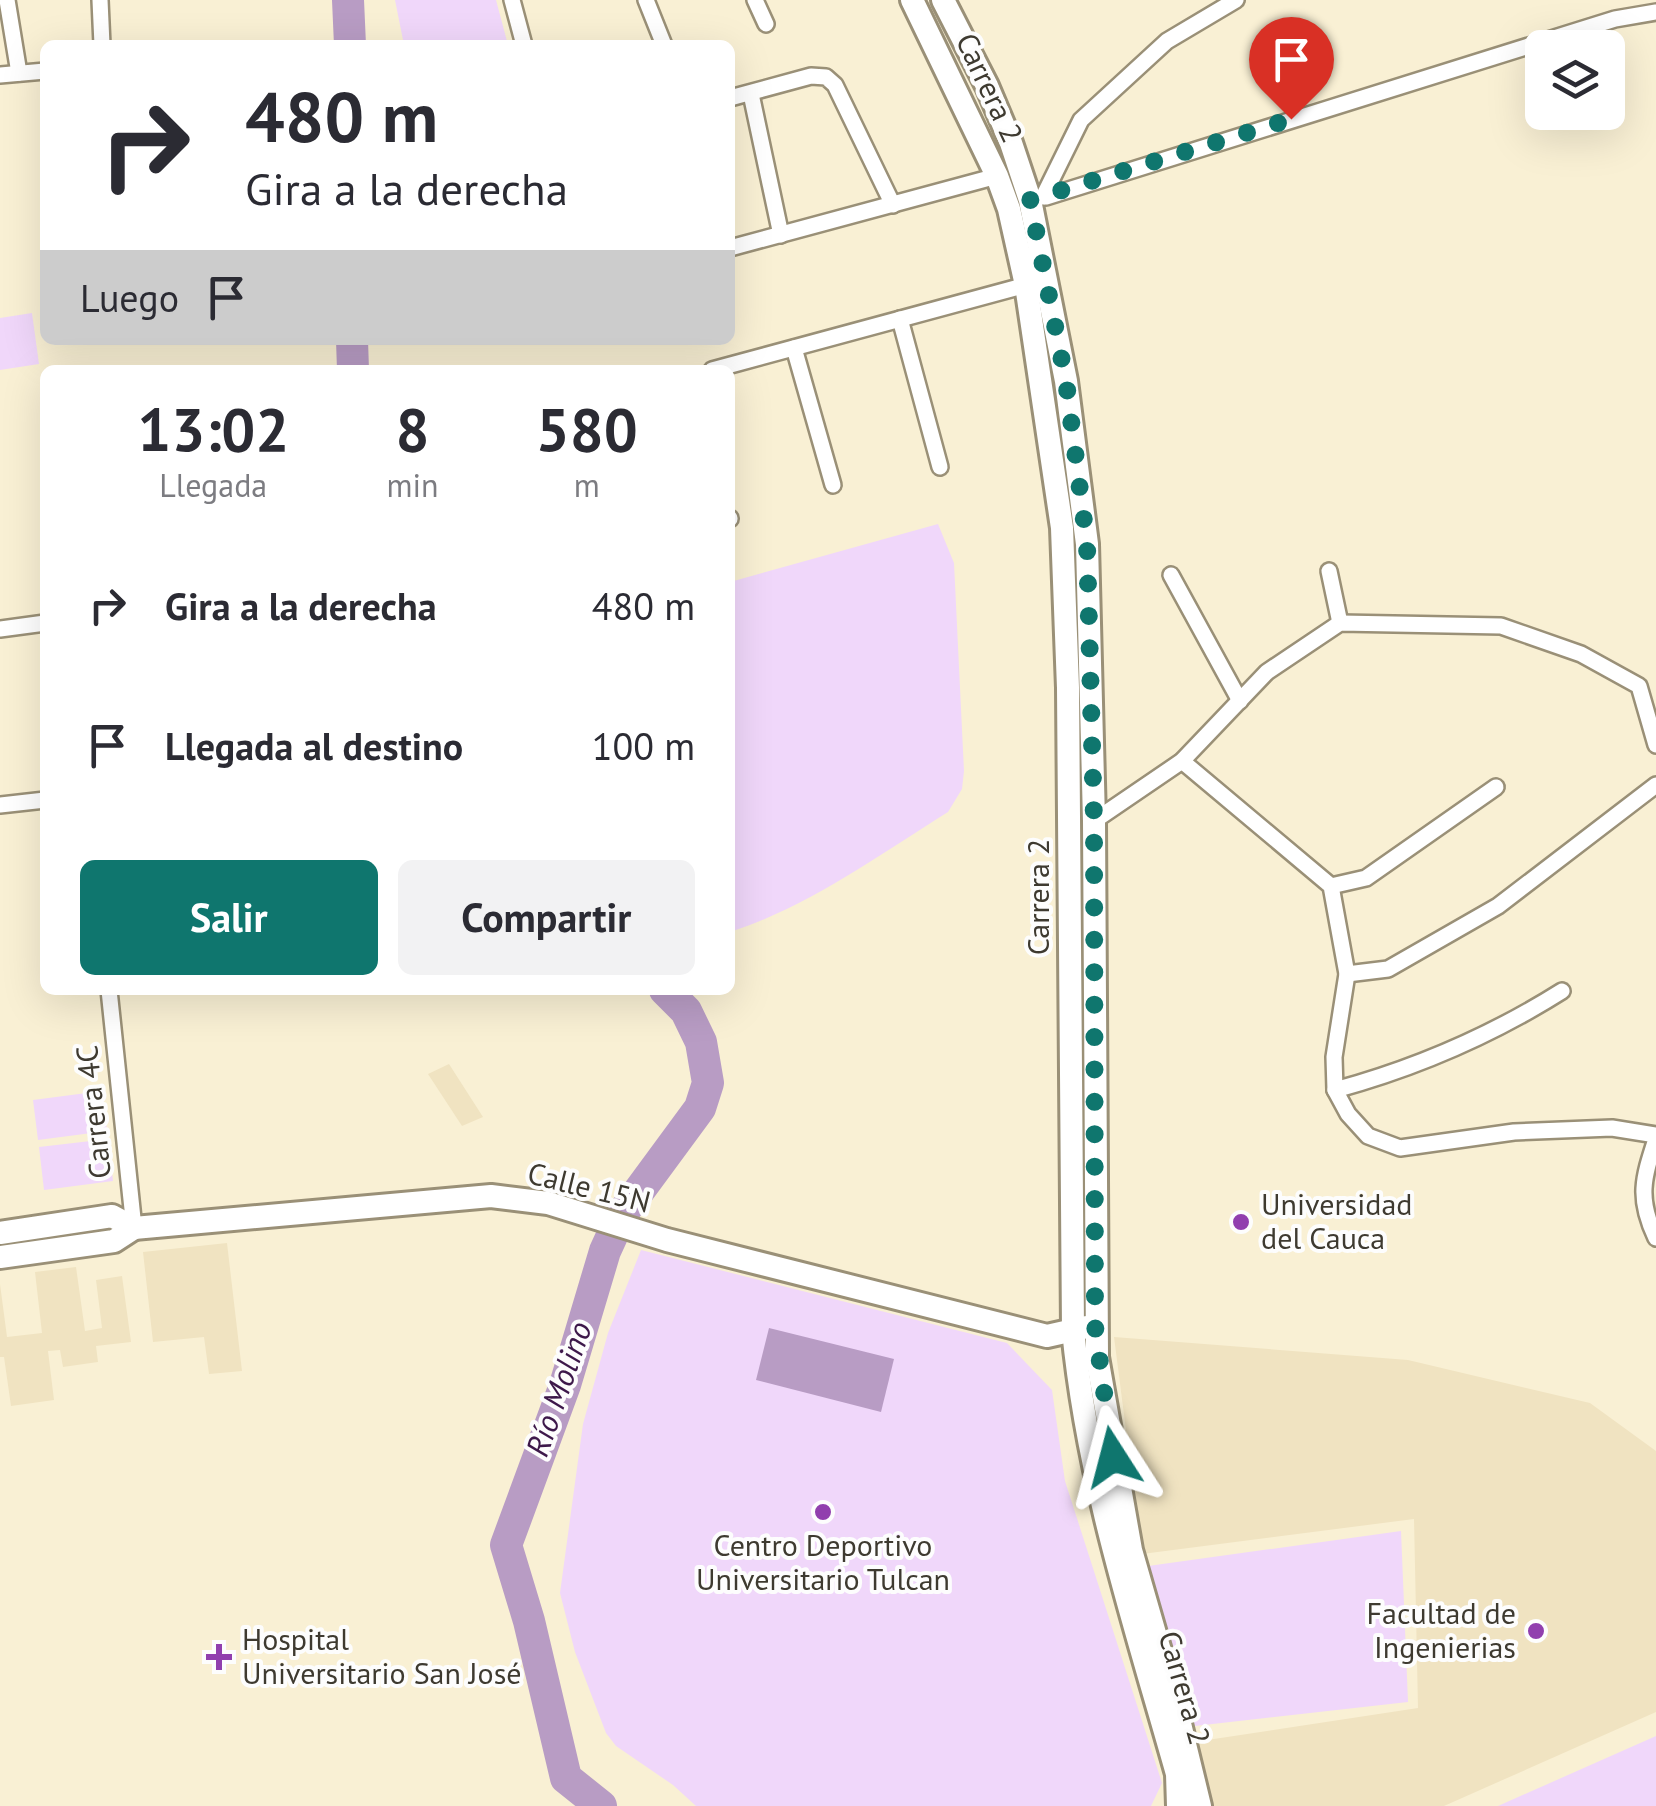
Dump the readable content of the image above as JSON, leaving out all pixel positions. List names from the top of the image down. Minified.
{"streets":{"main road":["Carrera 2","Calle 15N"],"street":["Carrera 4C"]},"crossings":[["Carrera 2","Calle 15N"],["Carrera 4C","Calle 15N"]],"water":["Río Molino"],"places":{"other":["Universidad del Cauca","Centro Deportivo Universitario Tulcan","Facultad de Ingenierias"],"health":["Hospital Universitario San José"]},"page":{"turn":["480 m","Gira a la derecha"],"then":"Luego","eta":["13:02","Llegada","8","min","580","m"],"list":[{"name":"Gira a la derecha","value":"480 m"},{"name":"Llegada al destino","value":"100 m"}],"buttons":["Salir","Compartir"]}}
